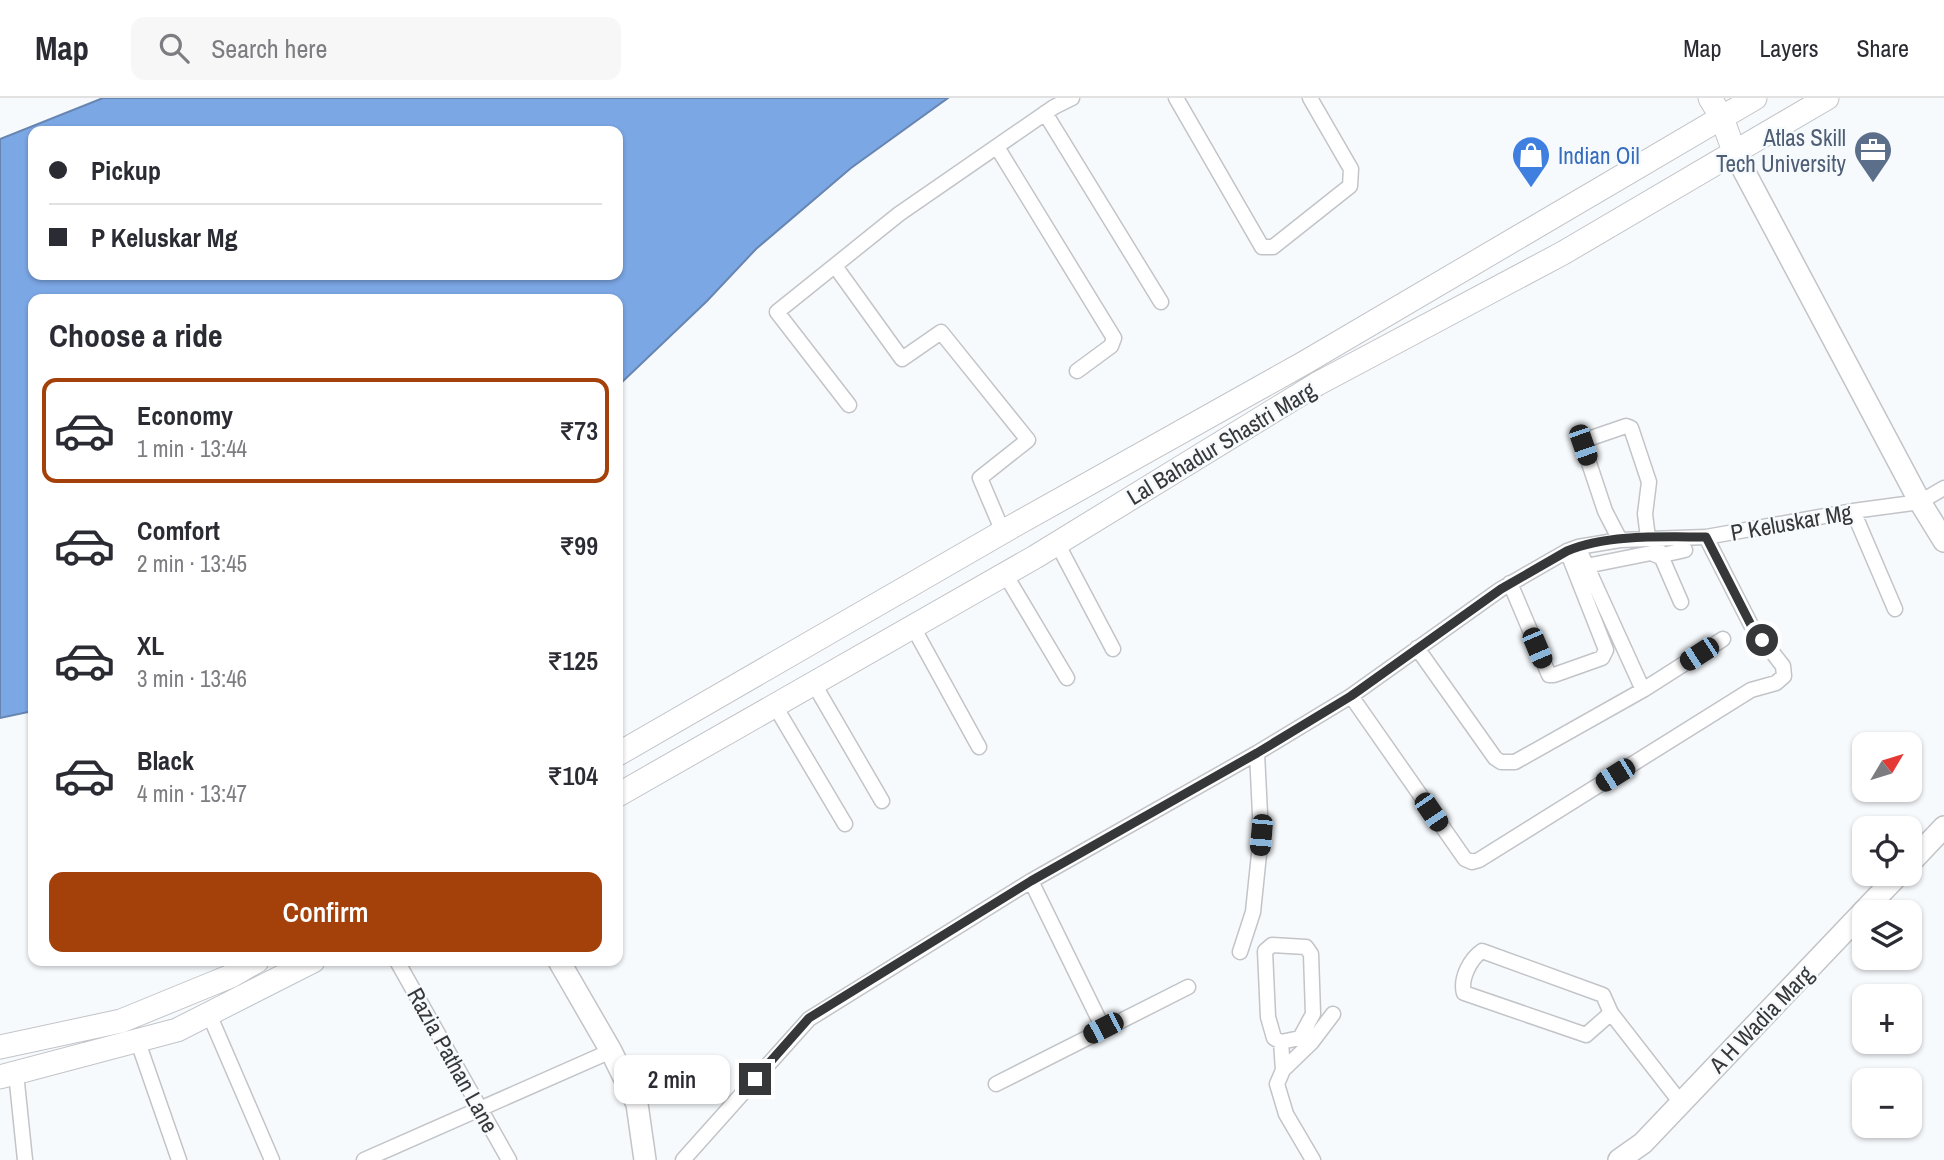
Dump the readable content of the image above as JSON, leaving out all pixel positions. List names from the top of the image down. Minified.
{"streets":{"main road":["Lal Bahadur Shastri Marg"],"street":["P Keluskar Mg","A H Wadia Marg","Razia Pathan Lane"]},"places":{"office":["Atlas Skill Tech University"],"shop":["Indian Oil"]},"north":"top right","page":{"header":"Map","search":"Search here","nav":["Map","Layers","Share"],"banner":["Pickup","P Keluskar Mg"],"heading":"Choose a ride","list":[{"name":"Economy","note":"1 min · 13:44","value":"₹73"},{"name":"Comfort","note":"2 min · 13:45","value":"₹99"},{"name":"XL","note":"3 min · 13:46","value":"₹125"},{"name":"Black","note":"4 min · 13:47","value":"₹104"}],"map_buttons":["+","−"],"buttons":"Confirm","bubble":"2 min"}}
